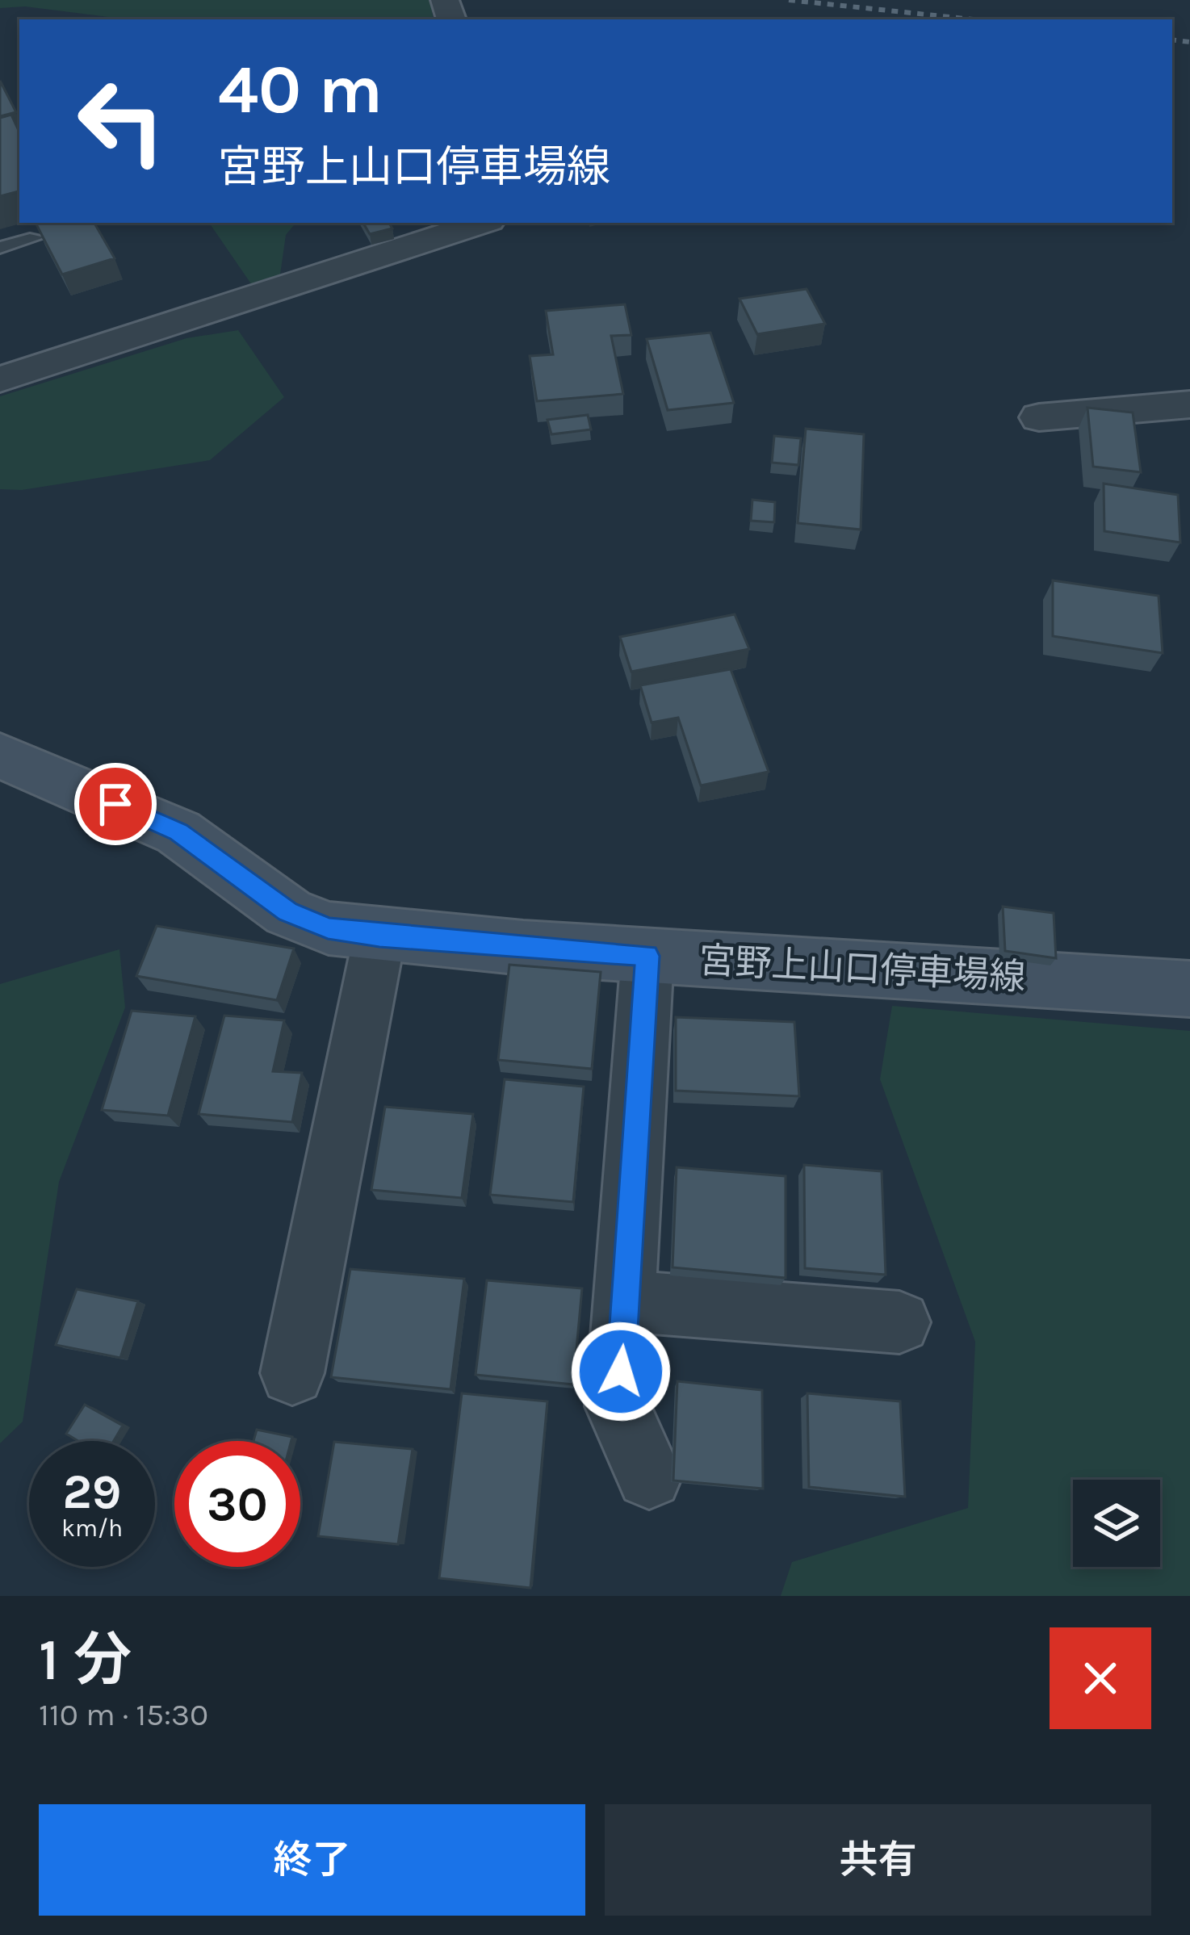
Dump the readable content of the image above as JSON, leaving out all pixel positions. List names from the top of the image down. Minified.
{"streets":{"main road":["宮野上山口停車場線"]},"page":{"turn":["40 m","宮野上山口停車場線"],"speed":"29 km/h","limit":"30","heading":["1 分","110 m · 15:30"],"buttons":["終了","共有"]}}
